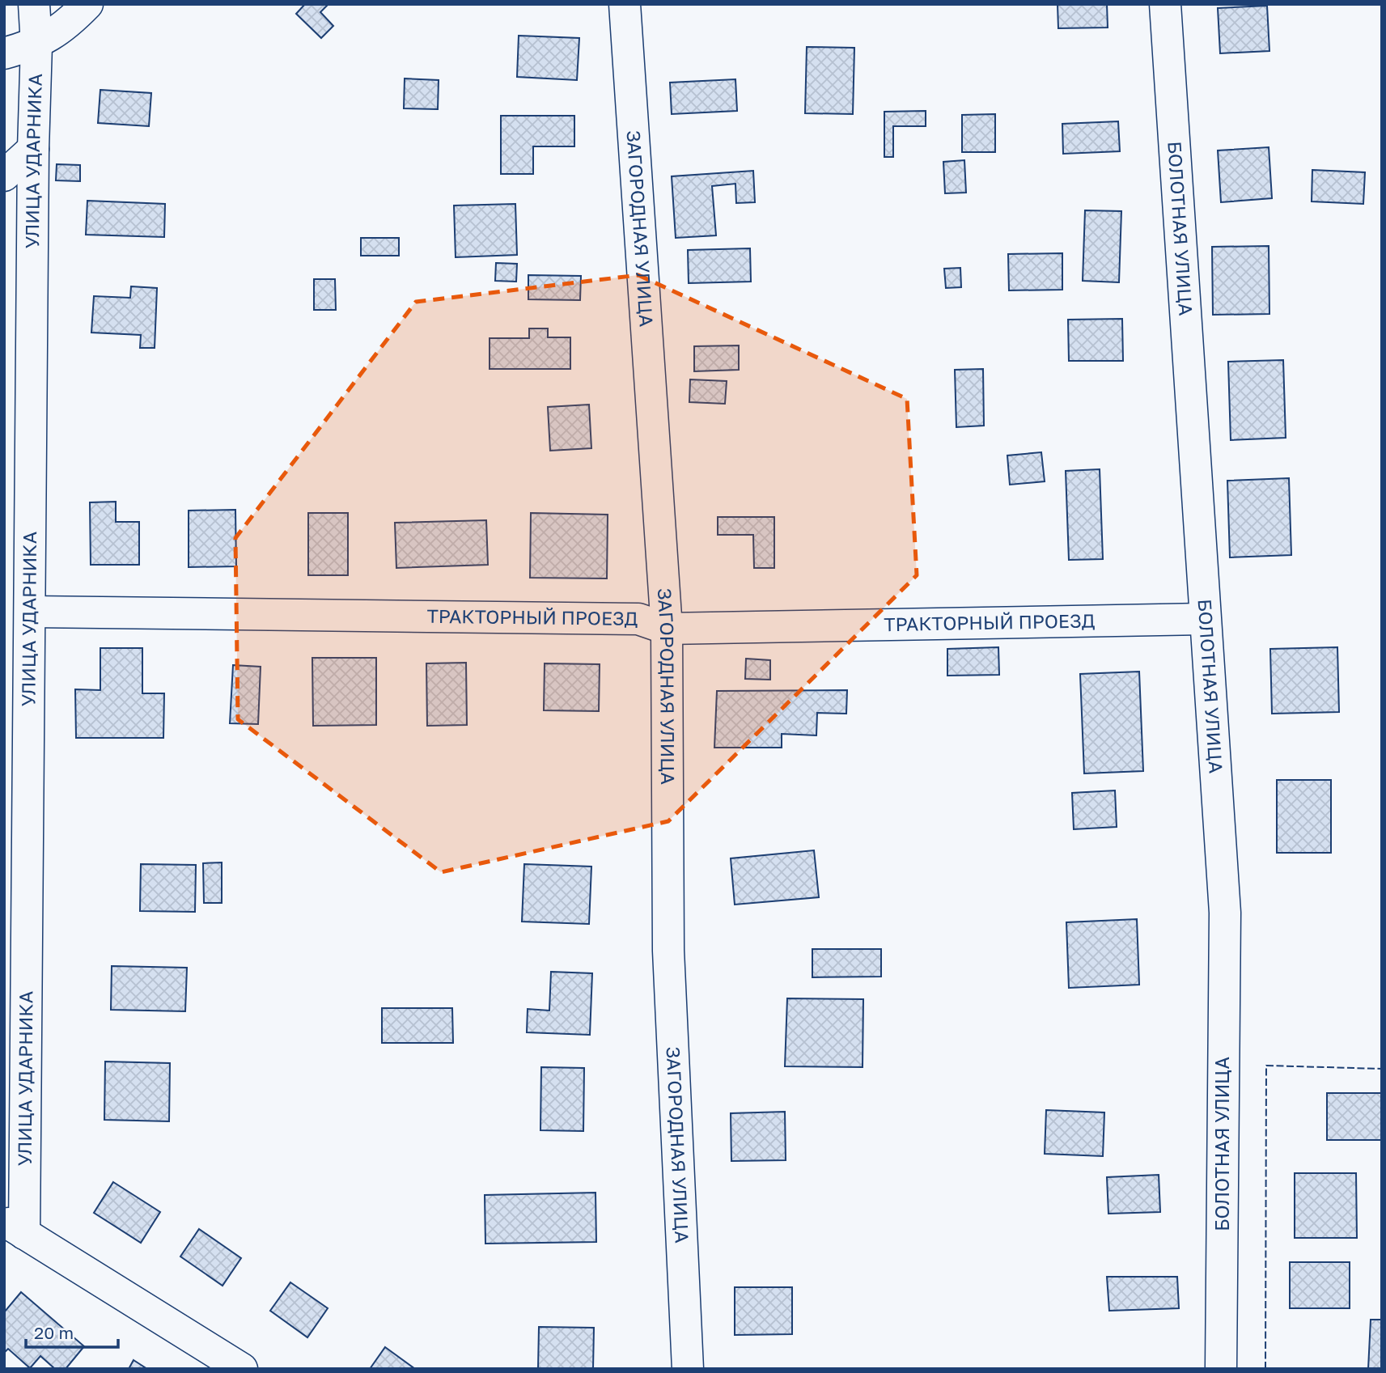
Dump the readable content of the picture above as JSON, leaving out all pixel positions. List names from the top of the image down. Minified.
{"streets":{"street":["УЛИЦА УДАРНИКА","ЗАГОРОДНАЯ УЛИЦА","БОЛОТНАЯ УЛИЦА","ТРАКТОРНЫЙ ПРОЕЗД"]},"crossings":[["УЛИЦА УДАРНИКА","ТРАКТОРНЫЙ ПРОЕЗД"],["ЗАГОРОДНАЯ УЛИЦА","ТРАКТОРНЫЙ ПРОЕЗД"],["БОЛОТНАЯ УЛИЦА","ТРАКТОРНЫЙ ПРОЕЗД"]],"scale_bar":"20 m"}
